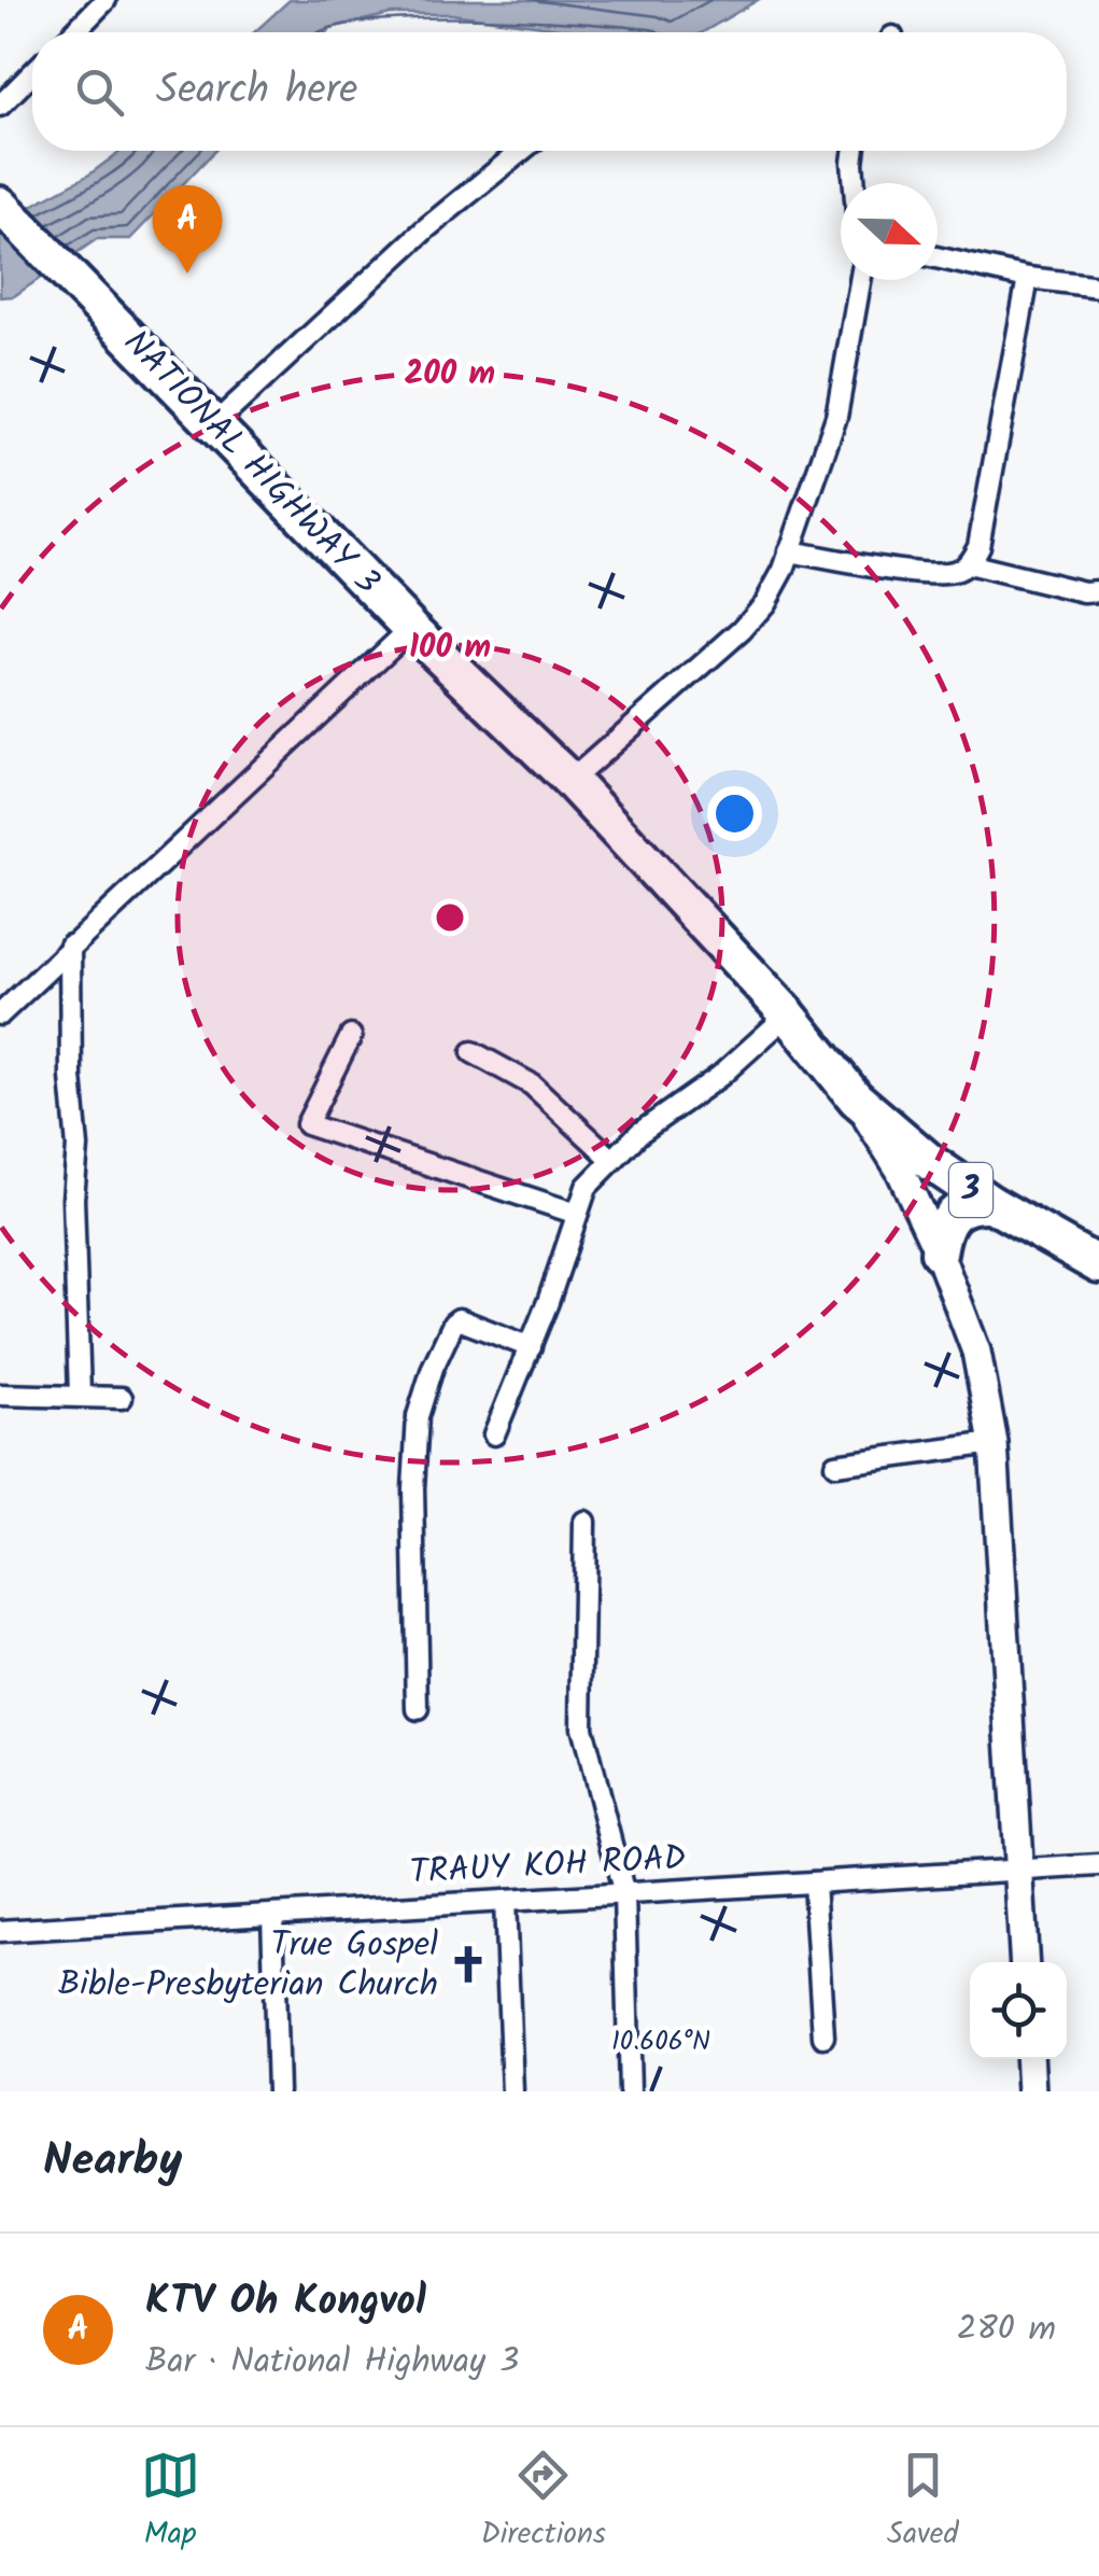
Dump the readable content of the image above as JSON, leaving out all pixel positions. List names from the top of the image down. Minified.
{"streets":{"highway":["NATIONAL HIGHWAY 3","3"],"street":["TRAUY KOH ROAD"]},"crossings":[["NATIONAL HIGHWAY 3","3"]],"places":{"church":["True Gospel Bible-Presbyterian Church"]},"north":"right","page":{"search":"Search here","pins":"A","heading":"Nearby","list":[{"mark":"A","name":"KTV Oh Kongvol","note":"Bar · National Highway 3","value":"280 m"}],"nav":["Map","Directions","Saved"]},"coordinates":["10.606°N"],"rings":["200 m","100 m"]}
